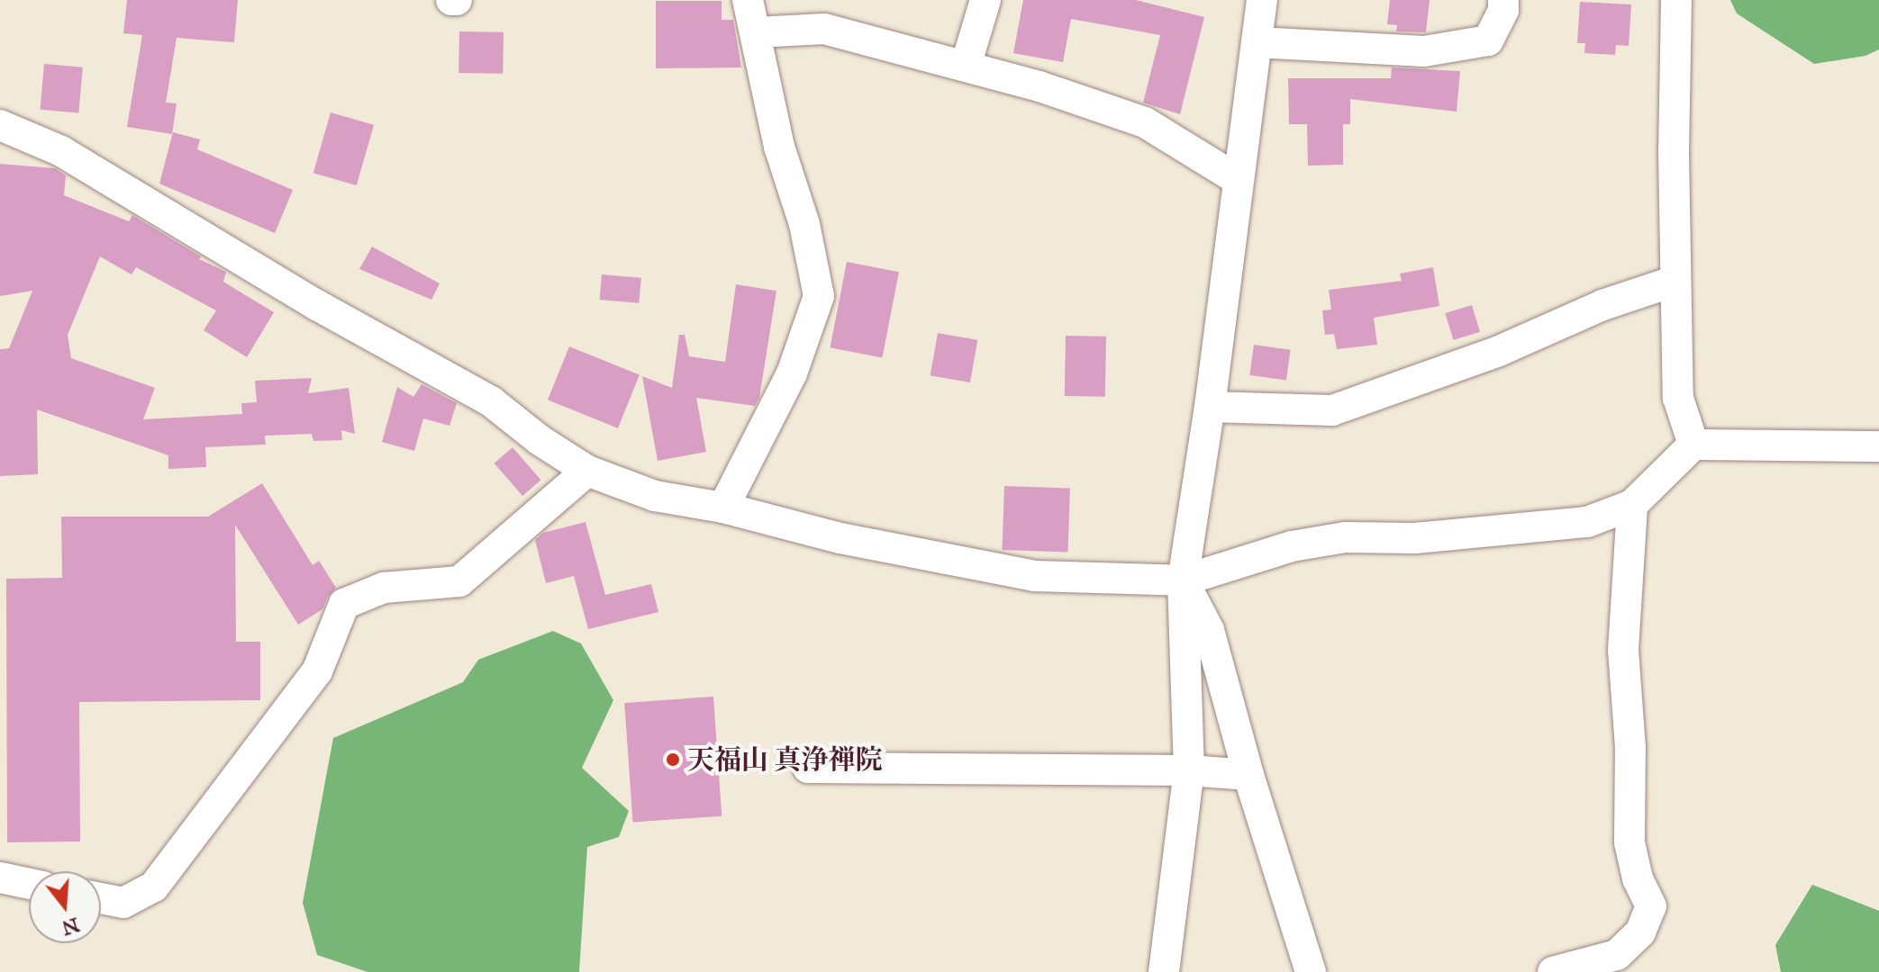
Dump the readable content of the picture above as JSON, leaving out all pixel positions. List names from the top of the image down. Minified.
{"places":["天福山 真浄禅院"],"north":"bottom"}
